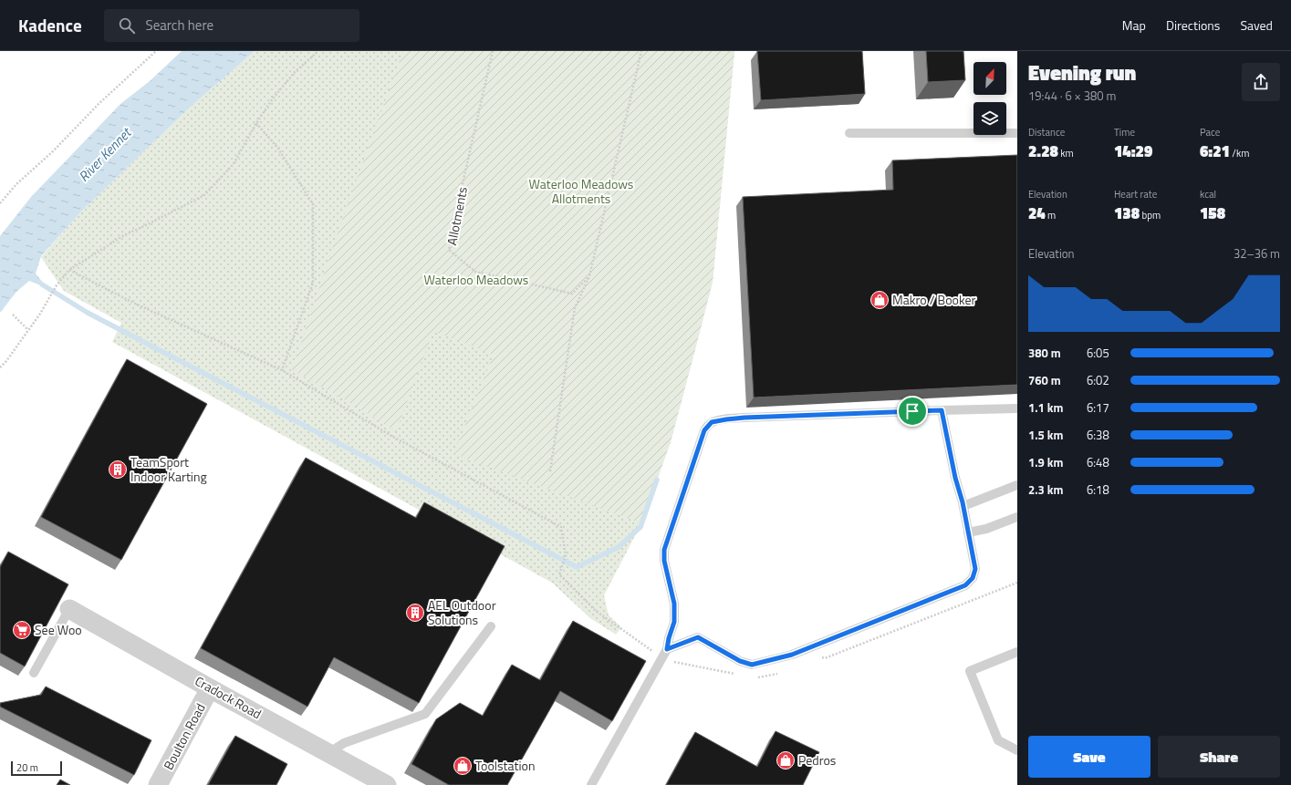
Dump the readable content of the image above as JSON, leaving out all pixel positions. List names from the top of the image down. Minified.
{"streets":{"street":["Cradock Road","Boulton Road"],"path":["Allotments"]},"crossings":[["Cradock Road","Boulton Road"]],"water":["River Kennet"],"parks":["Waterloo Meadows Allotments","Waterloo Meadows"],"places":{"shop":["Makro / Booker","Pedros","Toolstation"],"building":["TeamSport Indoor Karting","AEL Outdoor Solutions"],"supermarket":["See Woo"]},"scale_bar":"20 m","north":"top right","page":{"header":"Kadence","search":"Search here","nav":["Map","Directions","Saved"],"heading":["Evening run","19:44 · 6 × 380 m"],"stats":[["Distance","2.28 km"],["Time","14:29"],["Pace","6:21 /km"],["Elevation","24 m"],["Heart rate","138 bpm"],["kcal","158"]],"chart":["Elevation","32–36 m"],"list":[{"name":"380 m","note":"6:05"},{"name":"760 m","note":"6:02"},{"name":"1.1 km","note":"6:17"},{"name":"1.5 km","note":"6:38"},{"name":"1.9 km","note":"6:48"},{"name":"2.3 km","note":"6:18"}],"buttons":["Save","Share"],"scale":"20 m"}}
